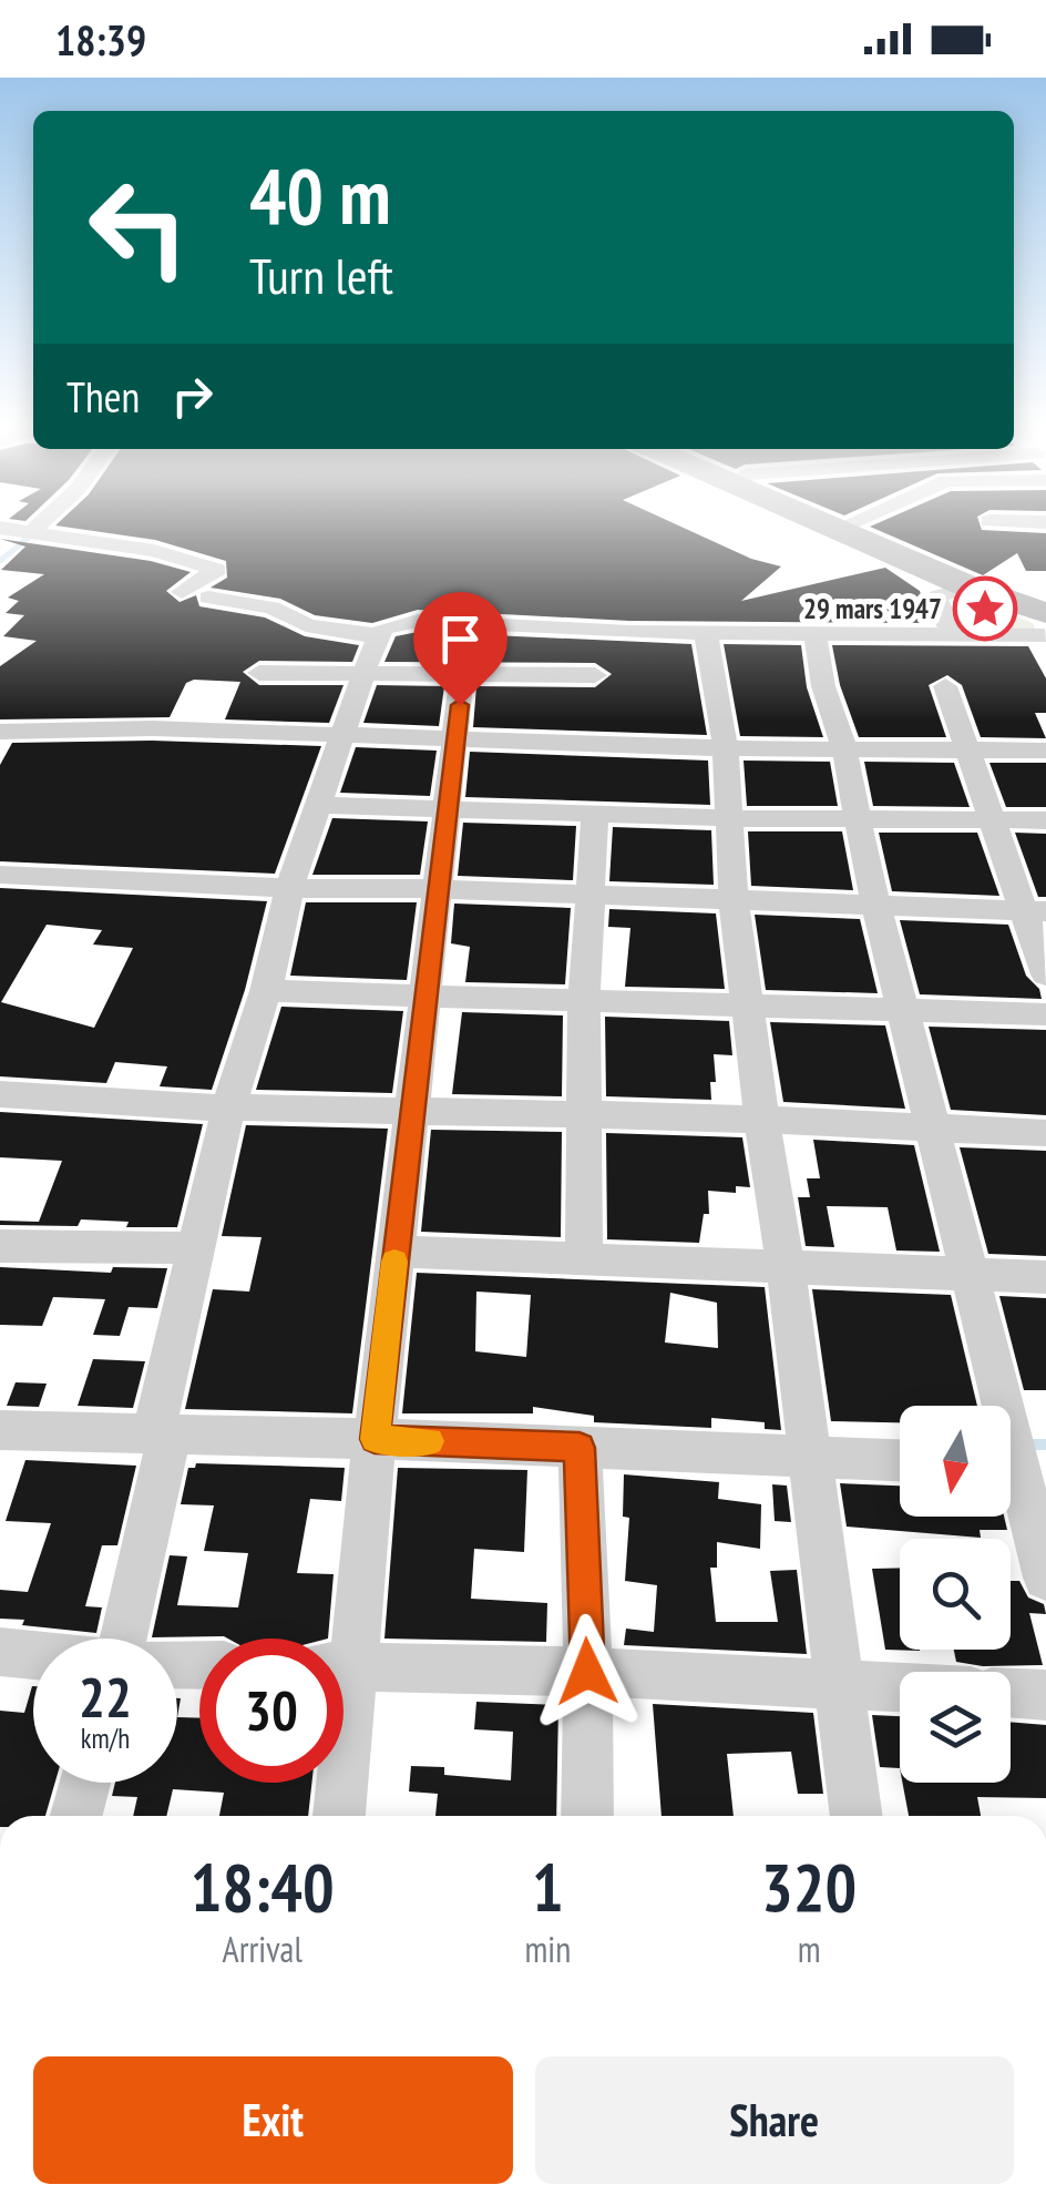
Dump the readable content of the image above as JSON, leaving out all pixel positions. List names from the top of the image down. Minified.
{"places":{"place":["29 mars 1947"]},"north":"bottom","page":{"status":"18:39","turn":["40 m","Turn left"],"then":"Then","speed":"22 km/h","limit":"30","eta":["18:40","Arrival","1","min","320","m"],"buttons":["Exit","Share"]}}
